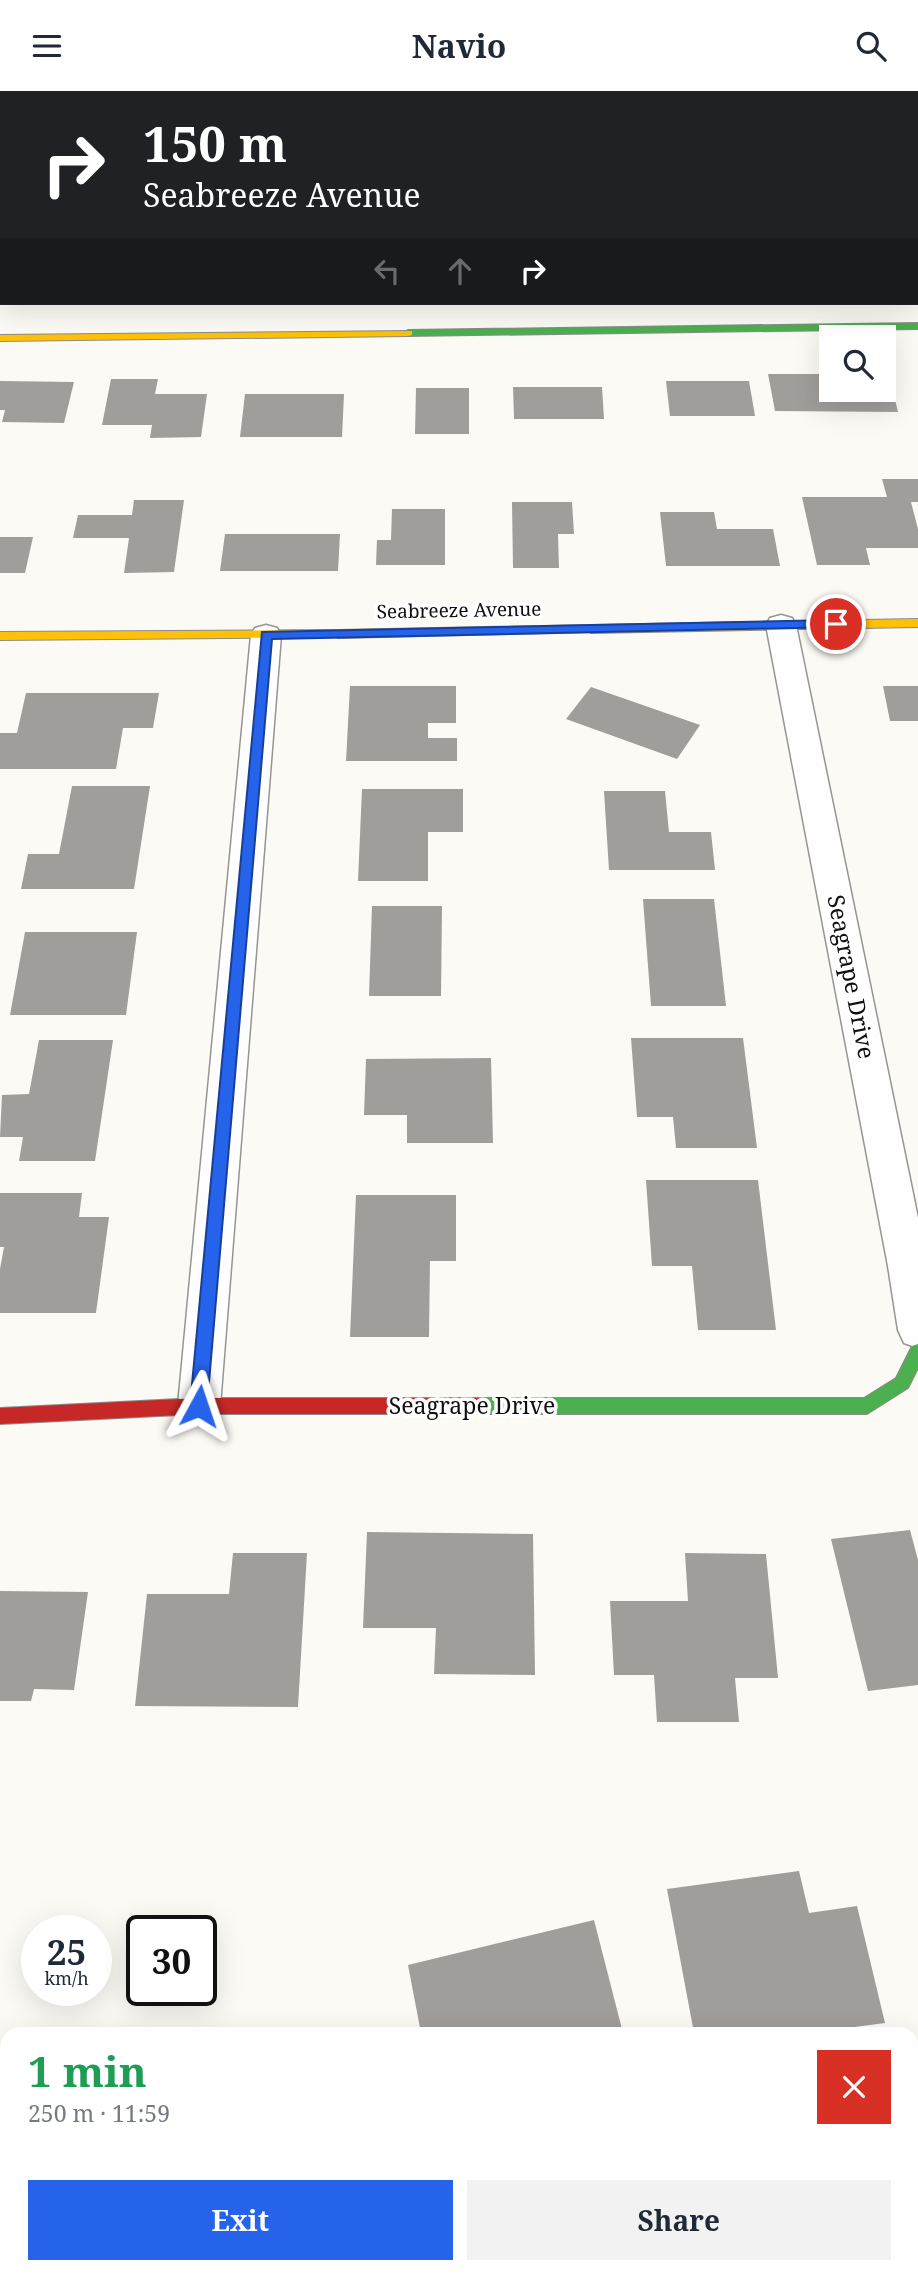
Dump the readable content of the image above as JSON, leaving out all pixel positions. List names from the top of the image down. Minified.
{"streets":{"street":["Seabreeze Avenue","Seagrape Drive"]},"crossings":[["Seabreeze Avenue","Seagrape Drive"]],"page":{"header":"Navio","turn":["150 m","Seabreeze Avenue"],"speed":"25 km/h","limit":"30","heading":["1 min","250 m · 11:59"],"buttons":["Exit","Share"]}}
